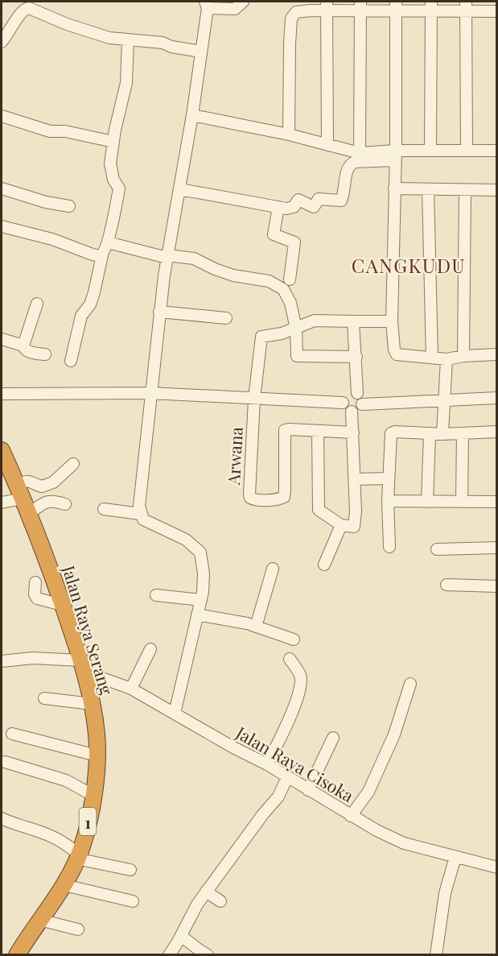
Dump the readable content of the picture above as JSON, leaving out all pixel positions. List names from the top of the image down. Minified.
{"streets":{"highway":["Jalan Raya Serang","1"],"street":["Arwana","Jalan Raya Cisoka"]},"crossings":[["Jalan Raya Serang","Jalan Raya Cisoka"]],"districts":["CANGKUDU"]}
